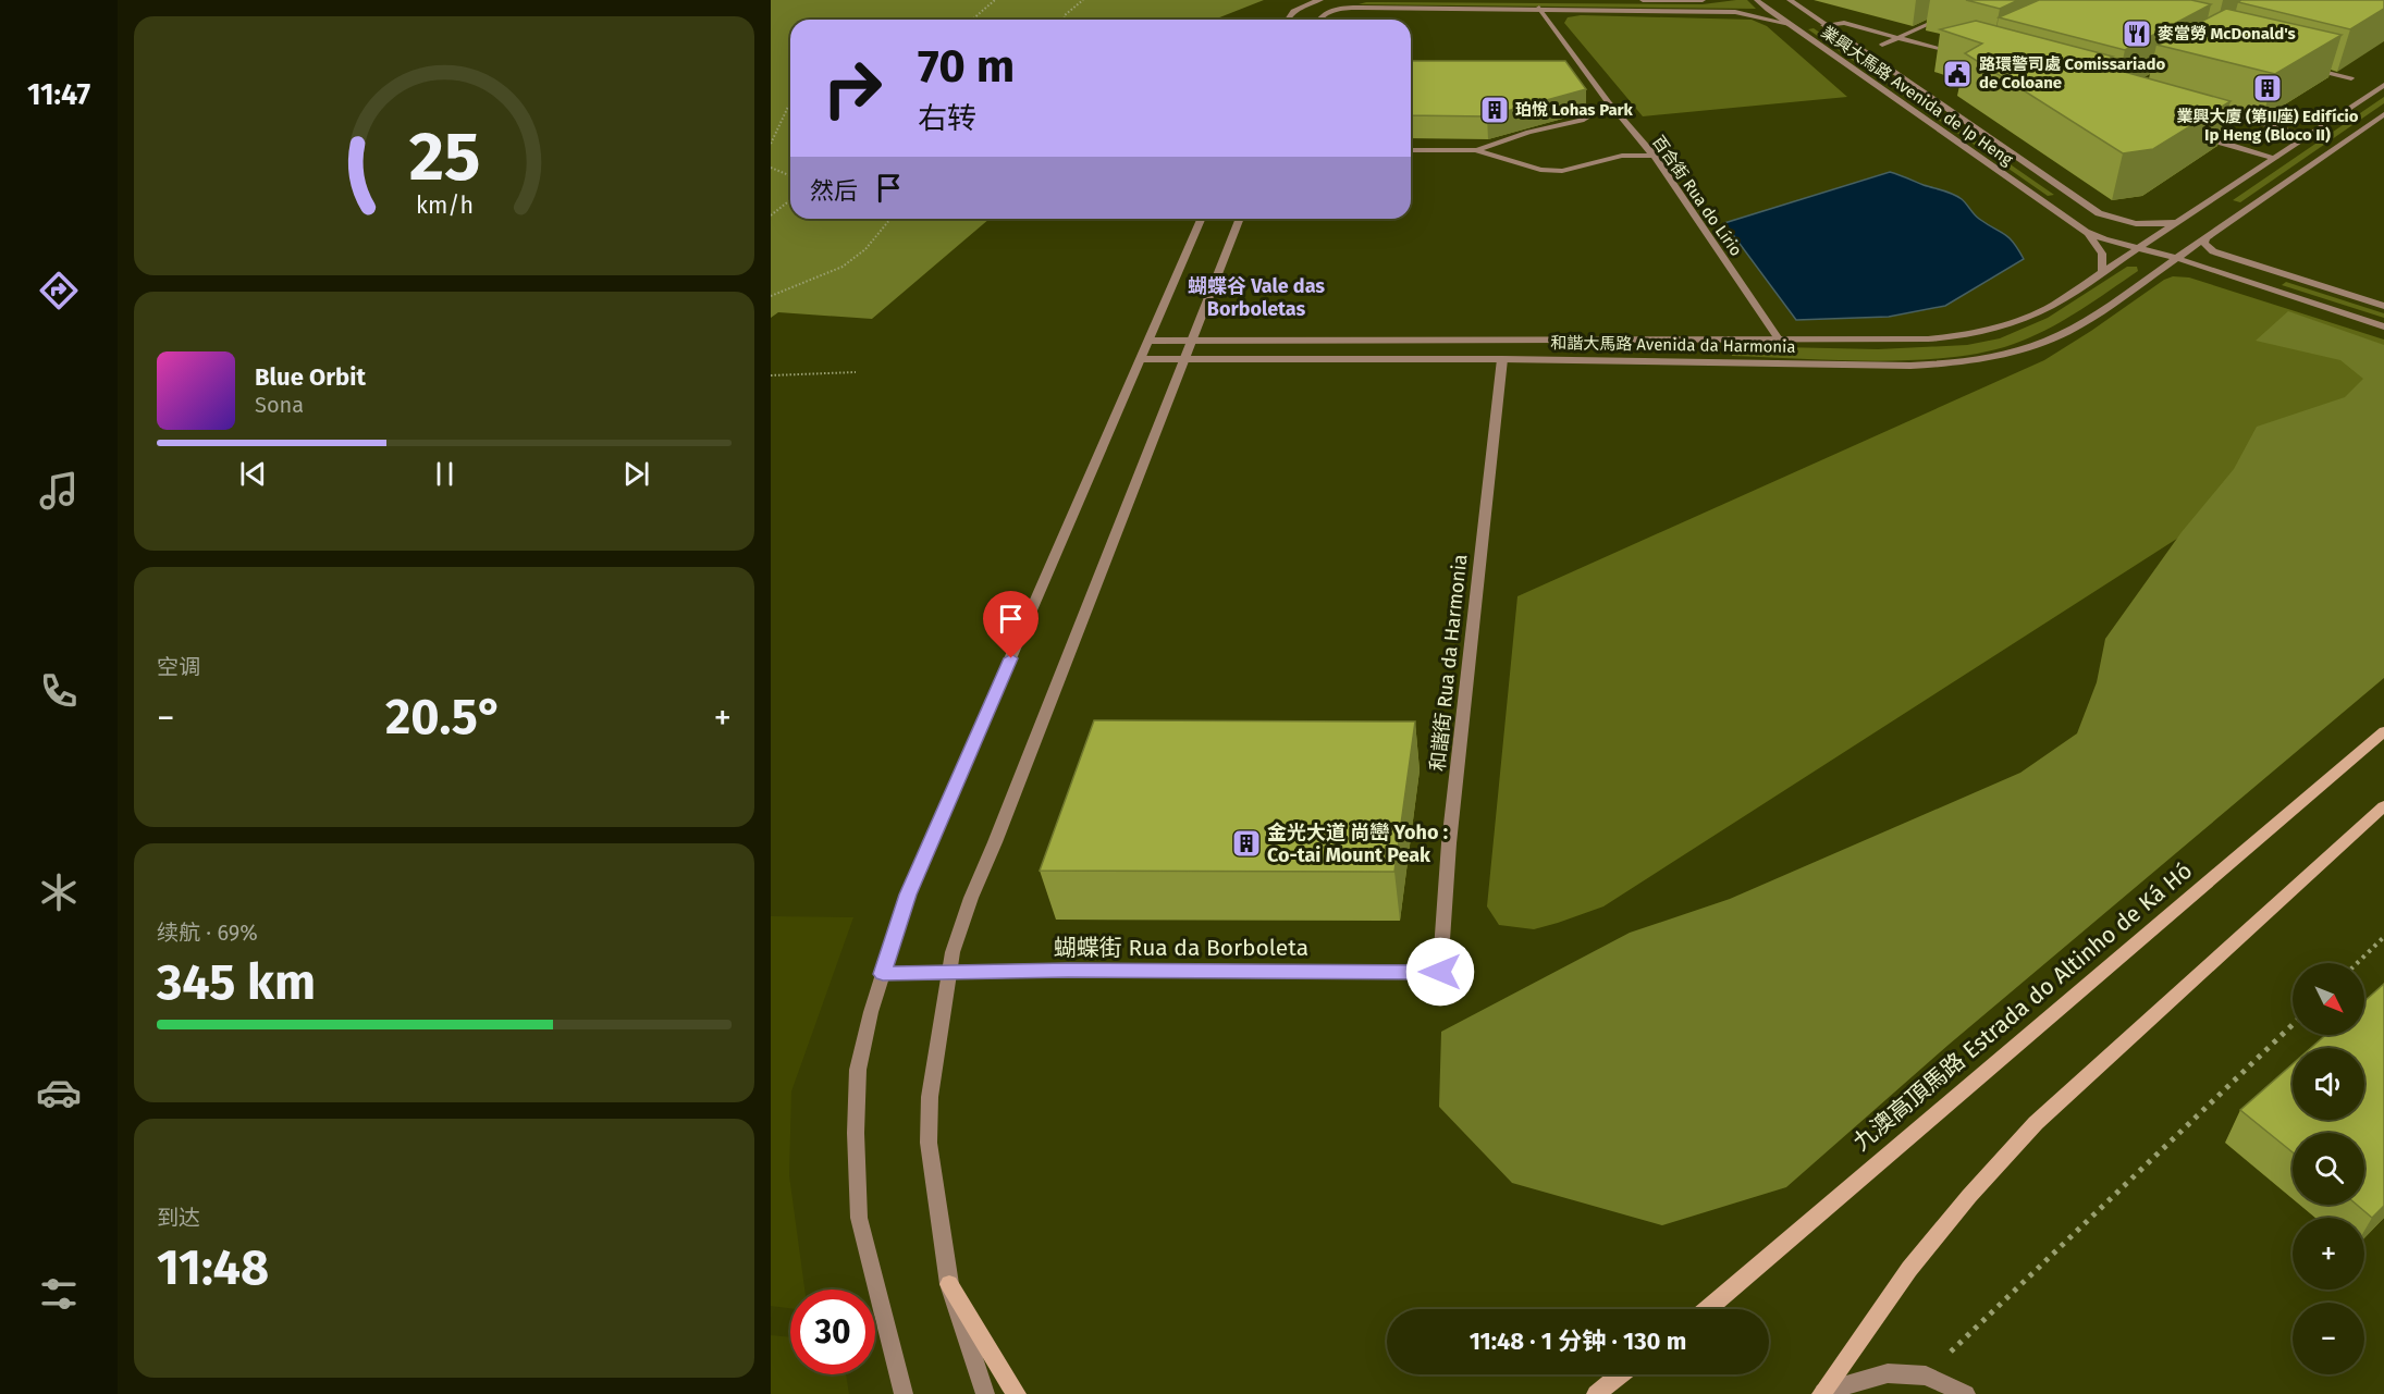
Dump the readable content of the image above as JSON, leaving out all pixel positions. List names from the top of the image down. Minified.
{"streets":{"main road":["九澳高頂馬路 Estrada do Altinho de Ká Hó"],"street":["業興大馬路 Avenida de Ip Heng","百合街 Rua do Lírio","和諧大馬路 Avenida da Harmonia","和諧街 Rua da Harmonia","蝴蝶街 Rua da Borboleta"]},"crossings":[["業興大馬路 Avenida de Ip Heng","和諧大馬路 Avenida da Harmonia"],["百合街 Rua do Lírio","和諧大馬路 Avenida da Harmonia"],["和諧大馬路 Avenida da Harmonia","和諧街 Rua da Harmonia"],["和諧街 Rua da Harmonia","蝴蝶街 Rua da Borboleta"]],"districts":["蝴蝶谷 Vale das Borboletas"],"places":{"restaurant":["麥當勞 McDonald's"],"public building":["路環警司處 Comissariado de Coloane"],"building":["業興大廈 (第II座) Edifício Ip Heng (Bloco II)","珀悅 Lohas Park","金光大道 尚巒 Yoho : Co-tai Mount Peak"]},"north":"bottom right","page":{"tabs":"11:47","turn":["70 m","右转"],"then":"然后","song":["Blue Orbit","Sona"],"tile":["空调",["续航 · 69%","345 km"],["到达","11:48"]],"heat":["−","20.5°","+"],"map_buttons":["+","−"],"limit":"30","trip":"11:48 · 1 分钟 · 130 m","gauge":["25","km/h"]}}
